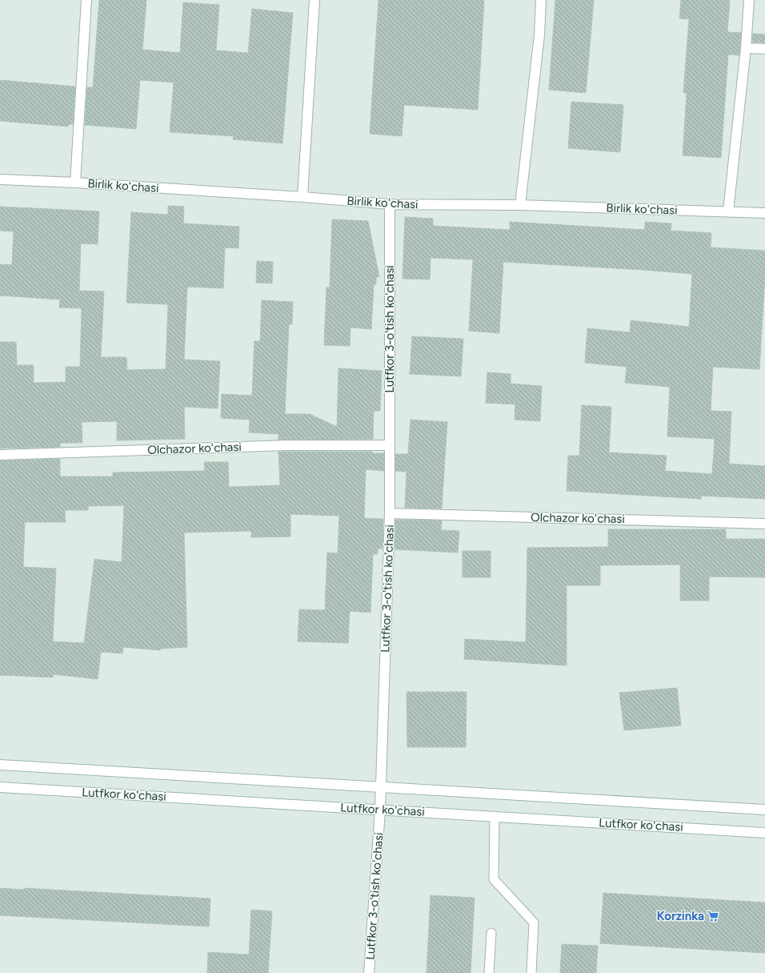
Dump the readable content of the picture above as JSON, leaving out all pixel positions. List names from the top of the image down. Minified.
{"streets":{"street":["Birlik koʻchasi","Lutfkor 3-o'tish ko'chasi","Olchazor koʻchasi","Lutfkor ko'chasi"]},"crossings":[["Birlik koʻchasi","Lutfkor 3-o'tish ko'chasi"],["Lutfkor 3-o'tish ko'chasi","Olchazor koʻchasi"],["Lutfkor 3-o'tish ko'chasi","Lutfkor ko'chasi"]],"places":{"supermarket":["Korzinka"]}}
